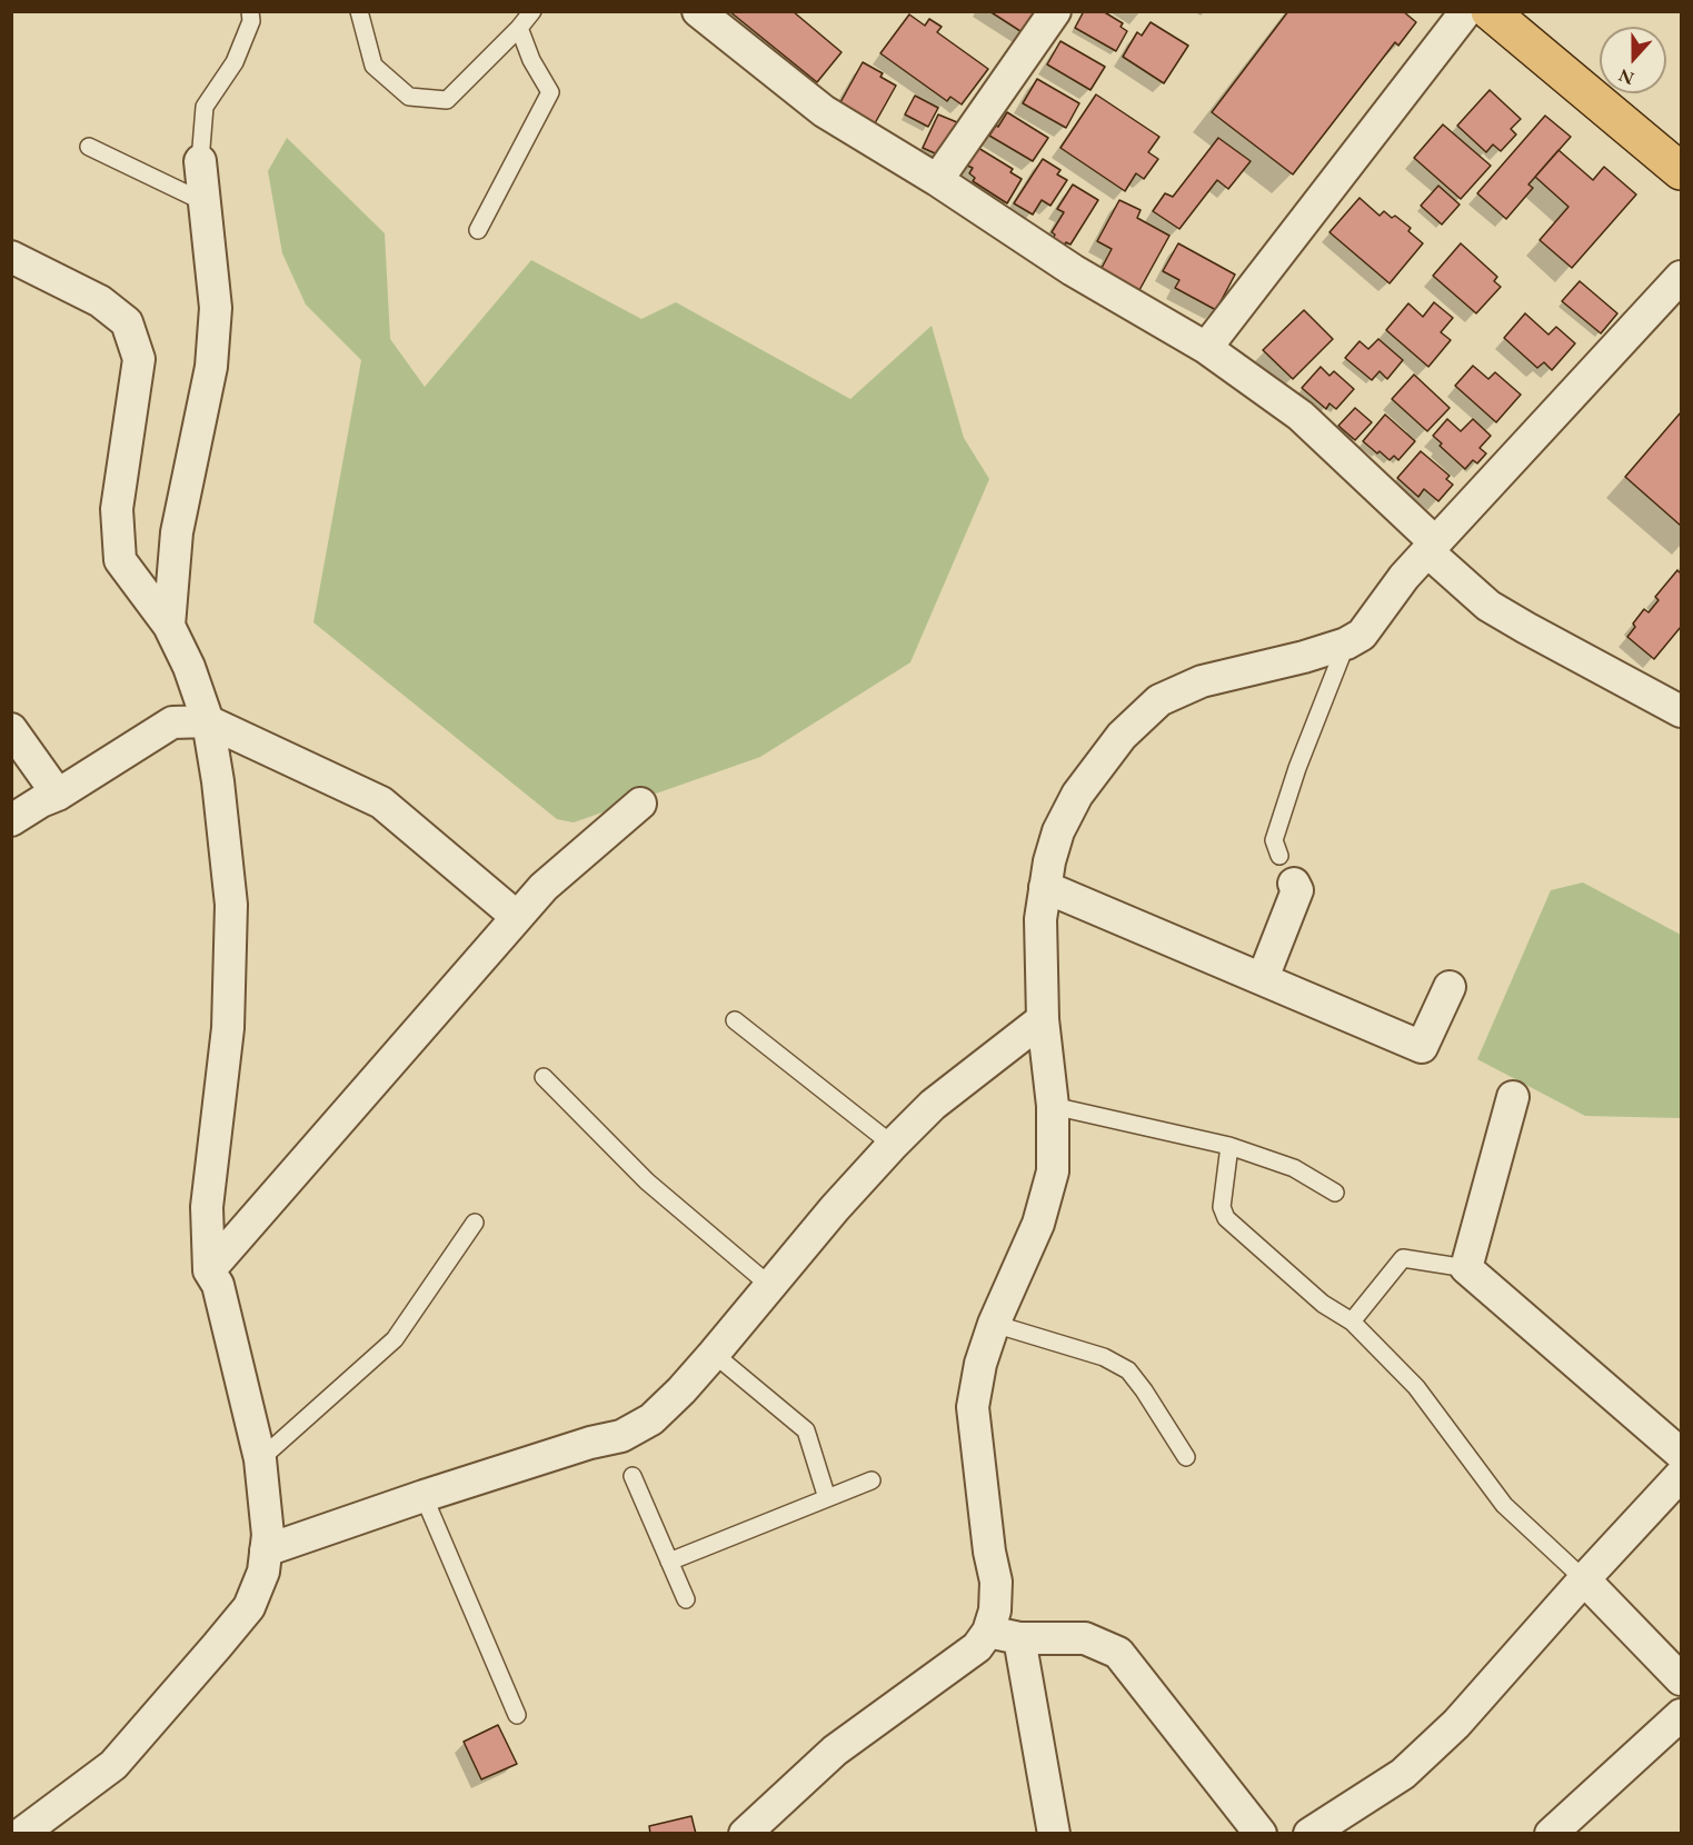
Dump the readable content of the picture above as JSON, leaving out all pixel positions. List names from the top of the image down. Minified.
{"north":"bottom"}
